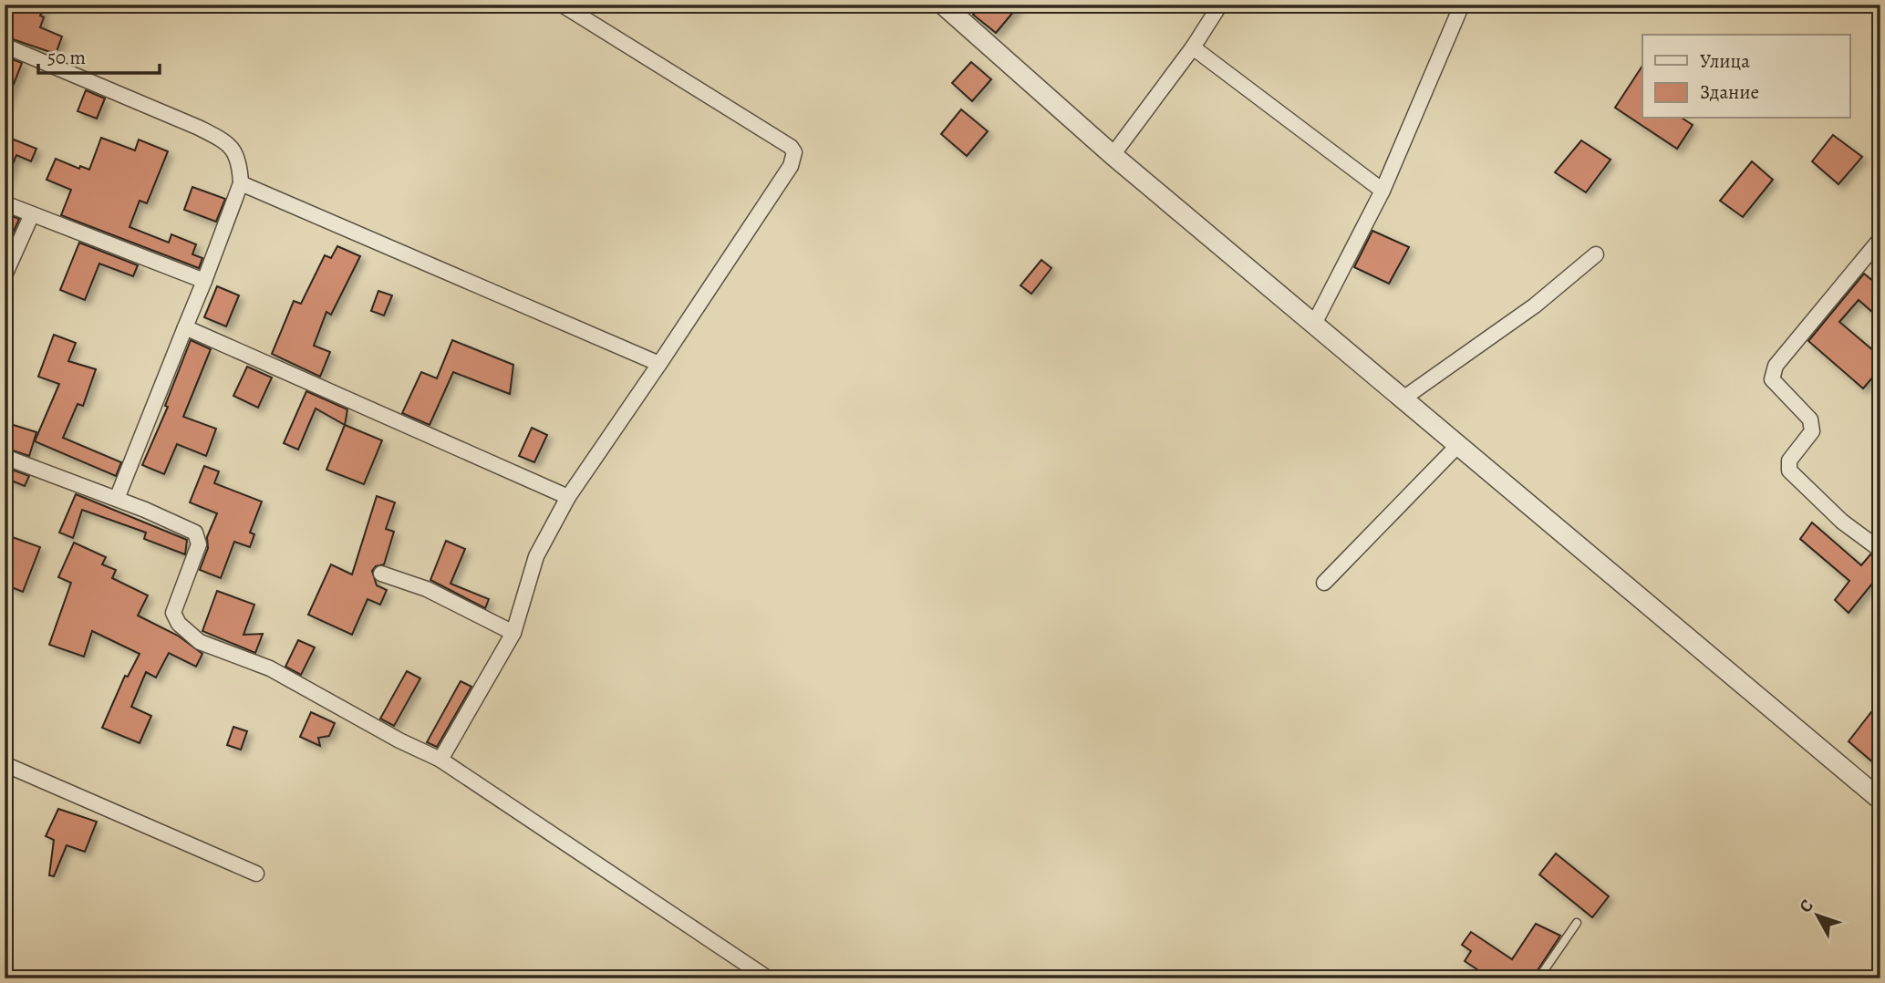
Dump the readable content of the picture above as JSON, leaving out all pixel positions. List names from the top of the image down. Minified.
{"legend":["Улица","Здание"],"scale_bar":"50 m","north":"top left"}
